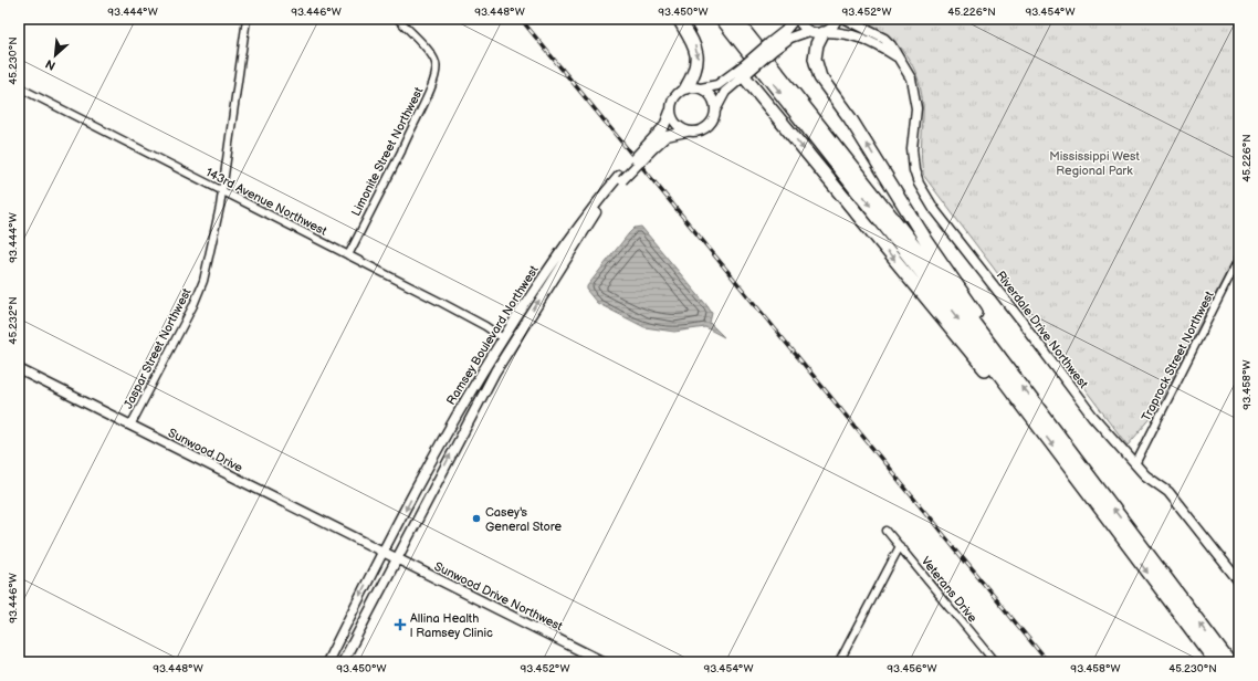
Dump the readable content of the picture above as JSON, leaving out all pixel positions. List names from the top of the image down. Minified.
{"streets":{"street":["Limonite Street Northwest","143rd Avenue Northwest","Riverdale Drive Northwest","Ramsey Boulevard Northwest","Jaspar Street Northwest","Traprock Street Northwest","Sunwood Drive","Veterans Drive","Sunwood Drive Northwest"]},"crossings":[["Limonite Street Northwest","143rd Avenue Northwest"],["143rd Avenue Northwest","Ramsey Boulevard Northwest"],["143rd Avenue Northwest","Jaspar Street Northwest"],["Riverdale Drive Northwest","Traprock Street Northwest"],["Ramsey Boulevard Northwest","Sunwood Drive"],["Ramsey Boulevard Northwest","Sunwood Drive Northwest"],["Jaspar Street Northwest","Sunwood Drive"],["Sunwood Drive","Sunwood Drive Northwest"]],"parks":["Mississippi West Regional Park"],"places":{"other":["Casey's General Store"],"health":["Allina Health | Ramsey Clinic"]},"north":"bottom left","coordinates":["93.444°W","93.446°W","93.448°W","93.450°W","93.452°W","45.226°N","93.454°W","45.230°N","45.232°N","93.458°W","93.456°W"]}
